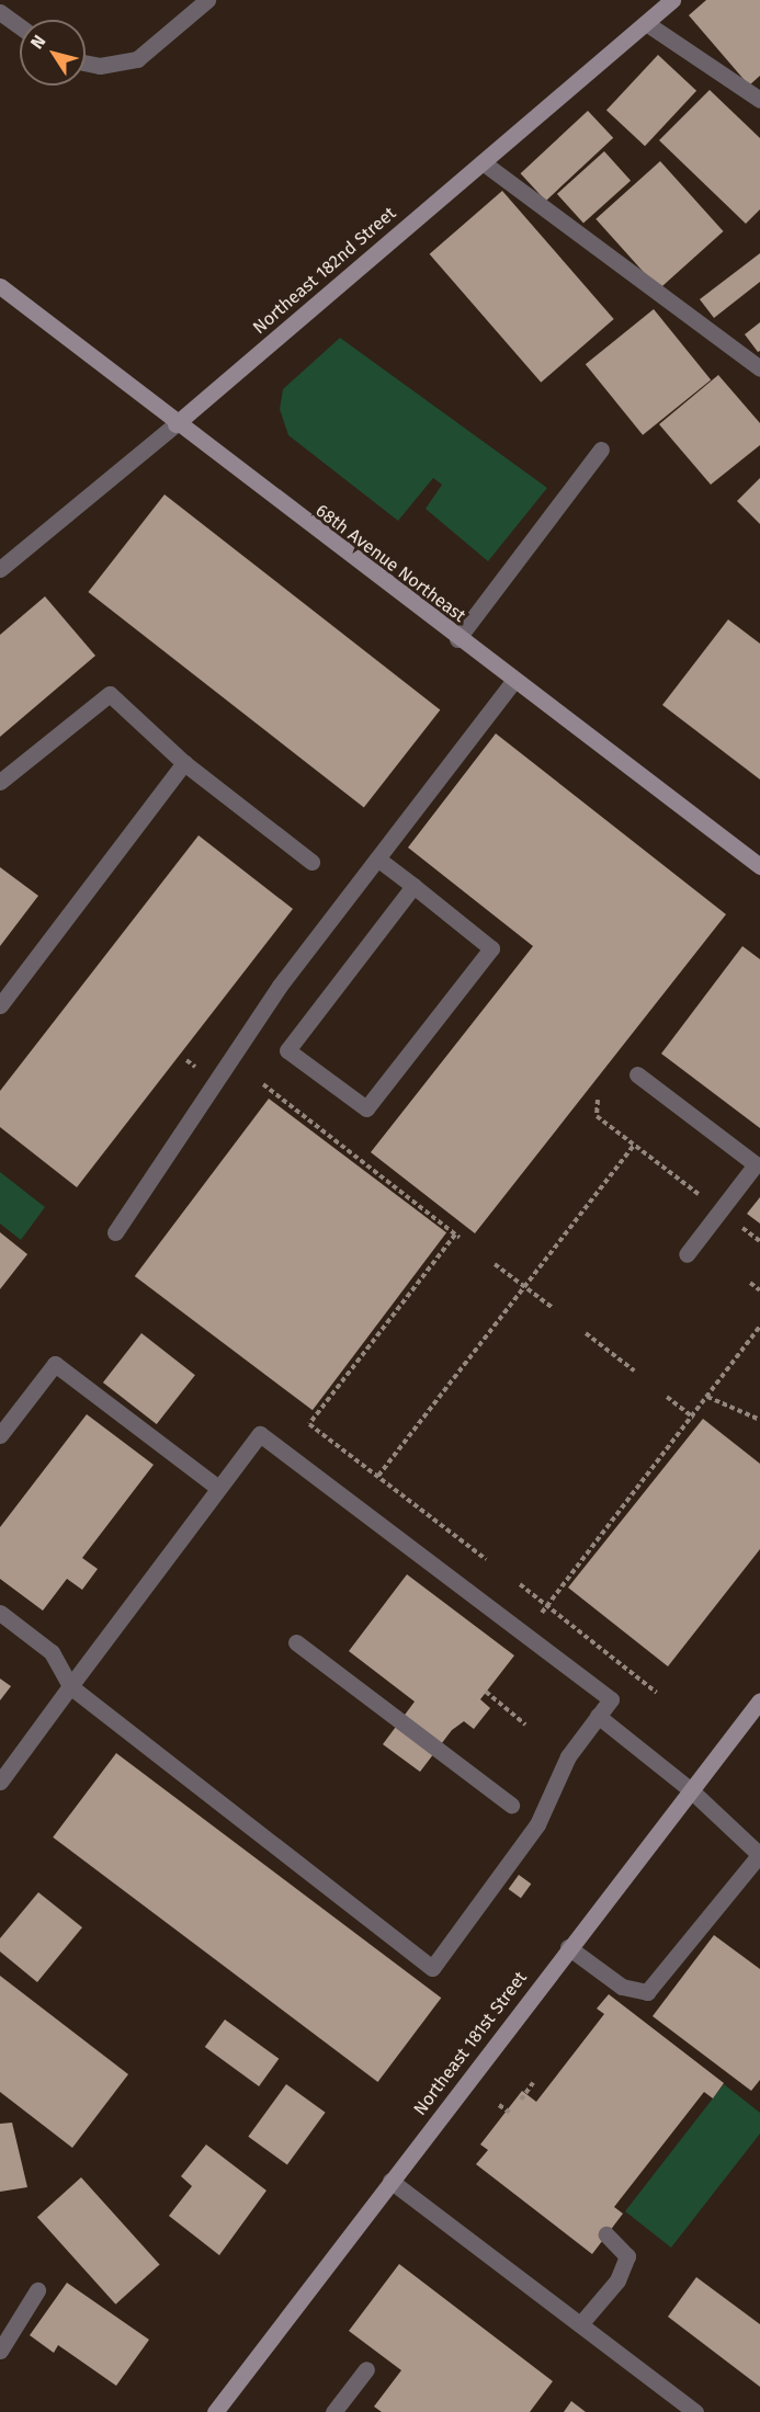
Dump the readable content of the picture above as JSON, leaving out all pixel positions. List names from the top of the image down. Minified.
{"streets":{"street":["Northeast 182nd Street","68th Avenue Northeast","Northeast 181st Street"]},"crossings":[["Northeast 182nd Street","68th Avenue Northeast"]],"north":"top left"}
